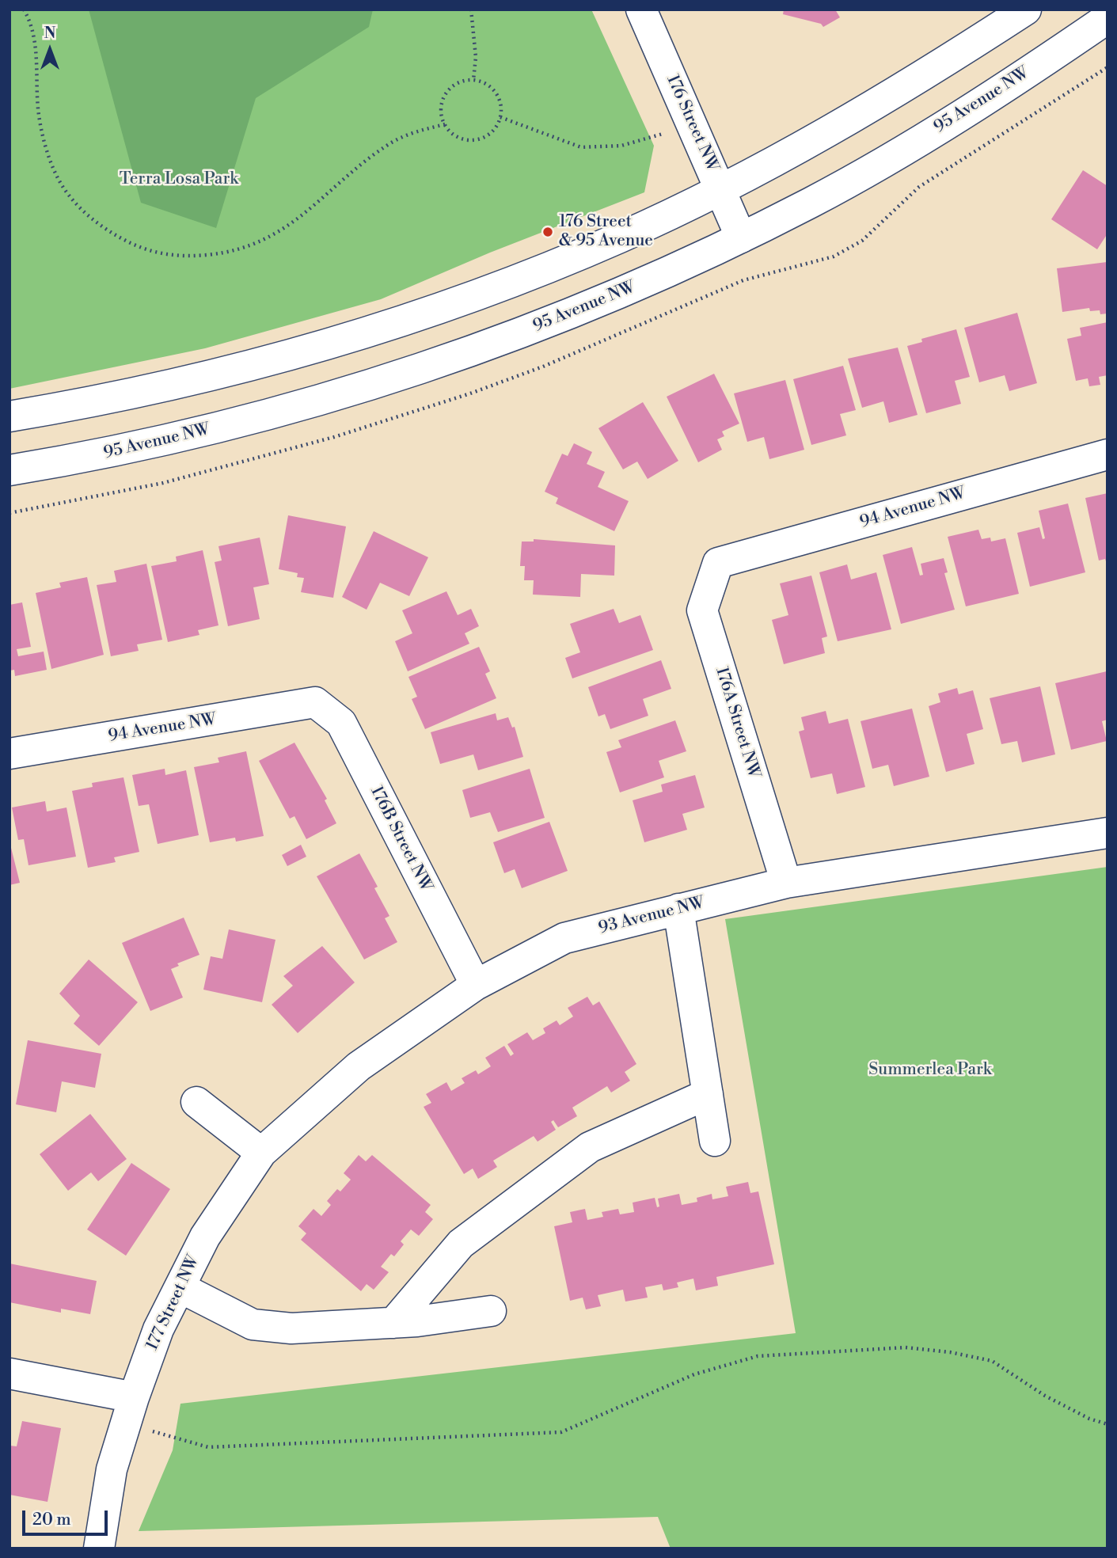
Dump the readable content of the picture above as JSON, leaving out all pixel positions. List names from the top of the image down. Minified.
{"streets":{"street":["95 Avenue NW","176 Street NW","94 Avenue NW","176A Street NW","176B Street NW","93 Avenue NW","177 Street NW"]},"crossings":[["95 Avenue NW","176 Street NW"],["94 Avenue NW","176A Street NW"],["94 Avenue NW","176B Street NW"],["176A Street NW","93 Avenue NW"],["176B Street NW","93 Avenue NW"],["93 Avenue NW","177 Street NW"]],"parks":["Terra Losa Park","Summerlea Park"],"places":["176 Street & 95 Avenue"],"scale_bar":"20 m","north":"top"}
